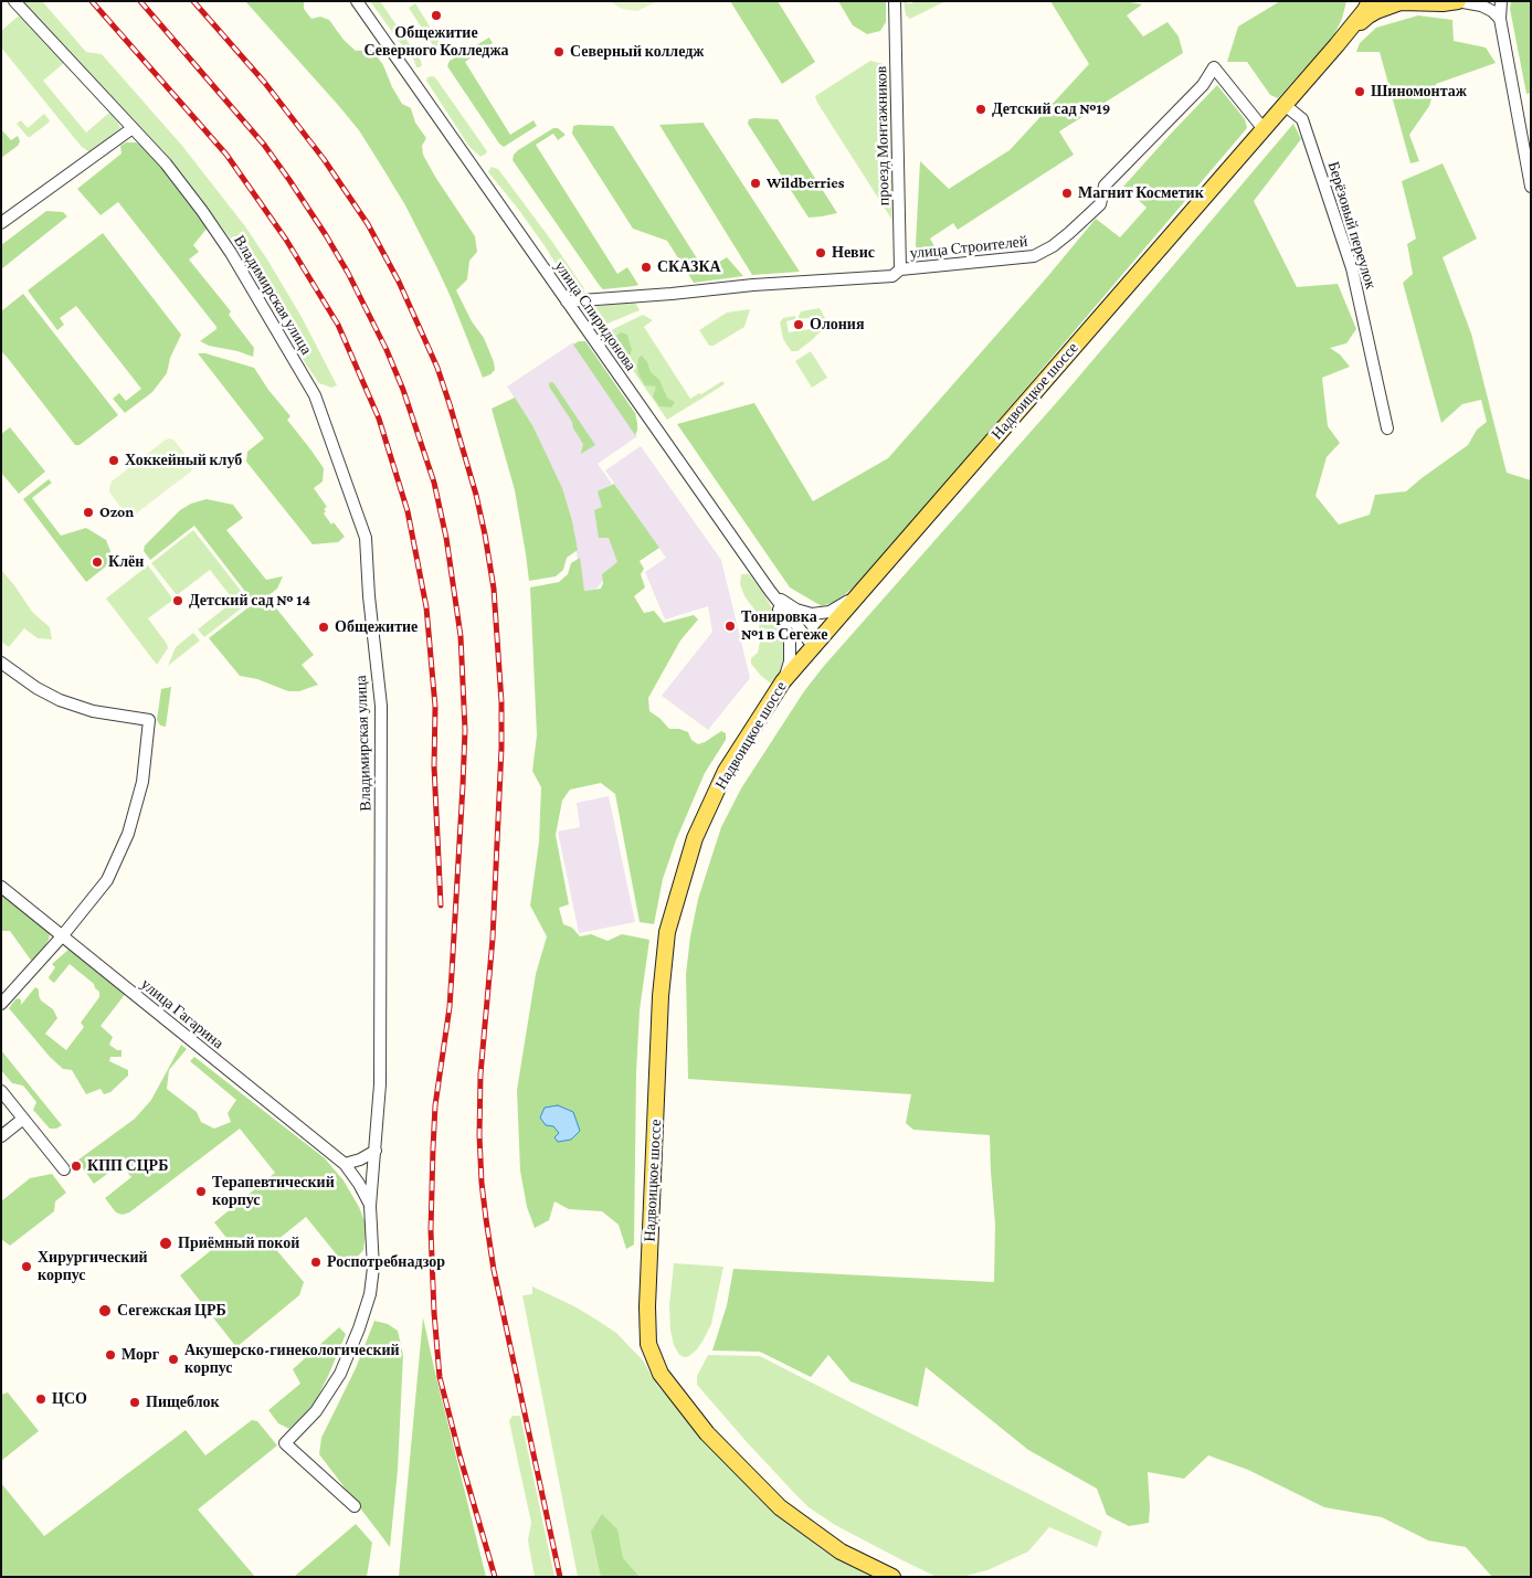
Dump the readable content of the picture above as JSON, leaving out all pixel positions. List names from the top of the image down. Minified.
{"streets":{"main road":["Надвоицкое шоссе"],"street":["проезд Монтажников","Берёзовый переулок","улица Строителей","Владимирская улица","улица Спиридонова","улица Гагарина"]},"crossings":[["проезд Монтажников","улица Строителей"],["Берёзовый переулок","Надвоицкое шоссе"],["улица Строителей","улица Спиридонова"],["улица Строителей","Надвоицкое шоссе"],["Владимирская улица","улица Гагарина"],["улица Спиридонова","Надвоицкое шоссе"]],"places":["Общежитие Северного Колледжа","Северный колледж","Шиномонтаж","Детский сад №19","Wildberries","Магнит Косметик","Невис","СКАЗКА","Олония","Хоккейный клуб","Ozon","Клён","Детский сад № 14","Тонировка №1 в Сегеже","Общежитие","КПП СЦРБ","Терапевтический корпус","Приёмный покой","Роспотребнадзор","Хирургический корпус","Сегежская ЦРБ","Морг","Акушерско-гинекологический корпус","ЦСО","Пищеблок"]}
